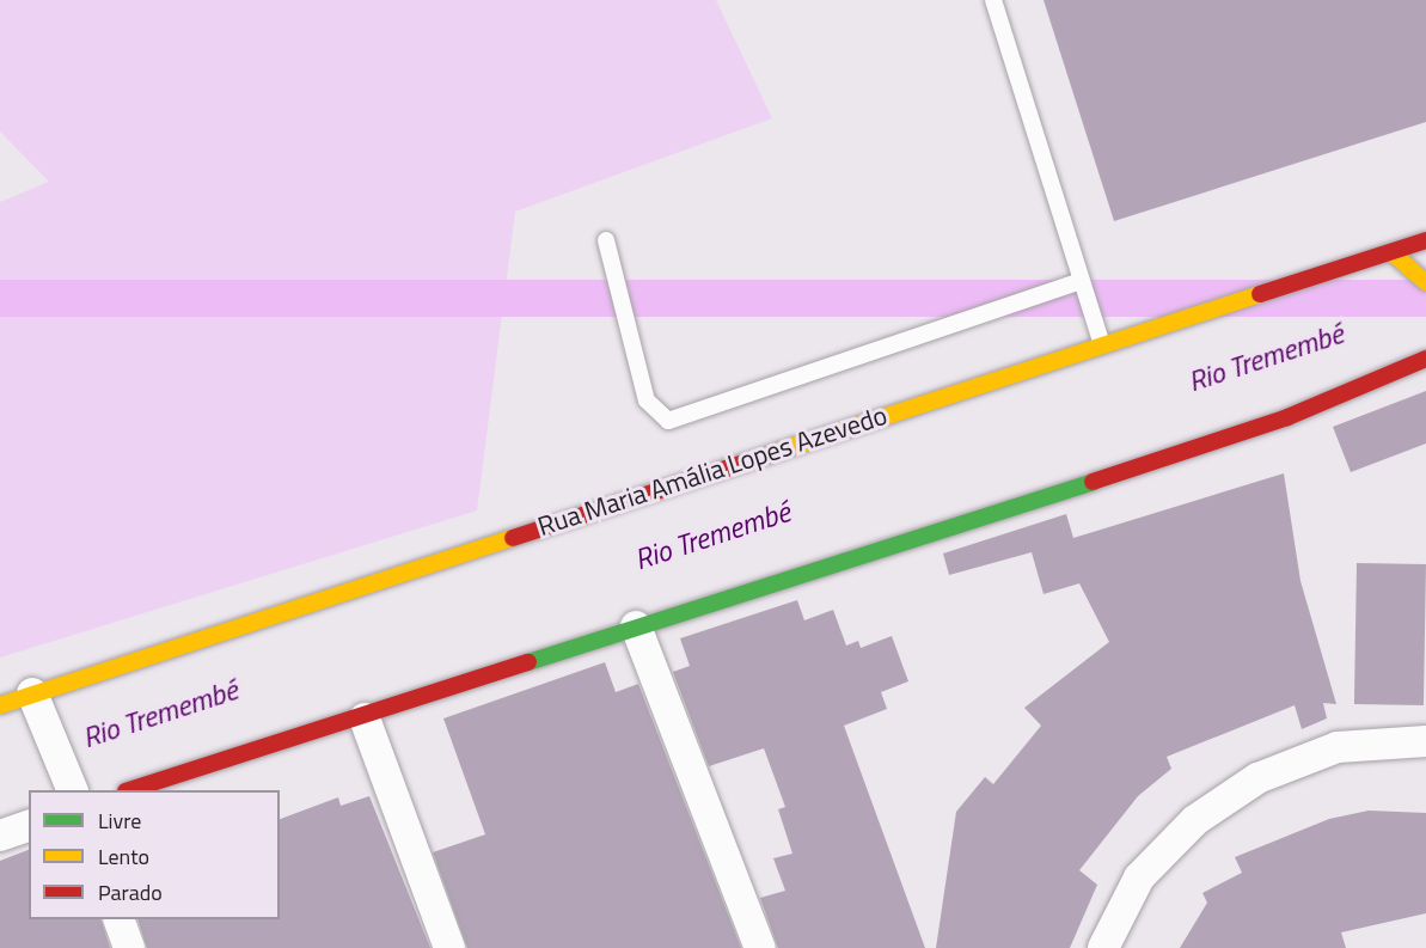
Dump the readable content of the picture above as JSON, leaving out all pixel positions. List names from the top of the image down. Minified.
{"streets":{"main road":["Rua Maria Amália Lopes Azevedo"]},"water":["Rio Tremembé"],"legend":["Livre","Lento","Parado"]}
